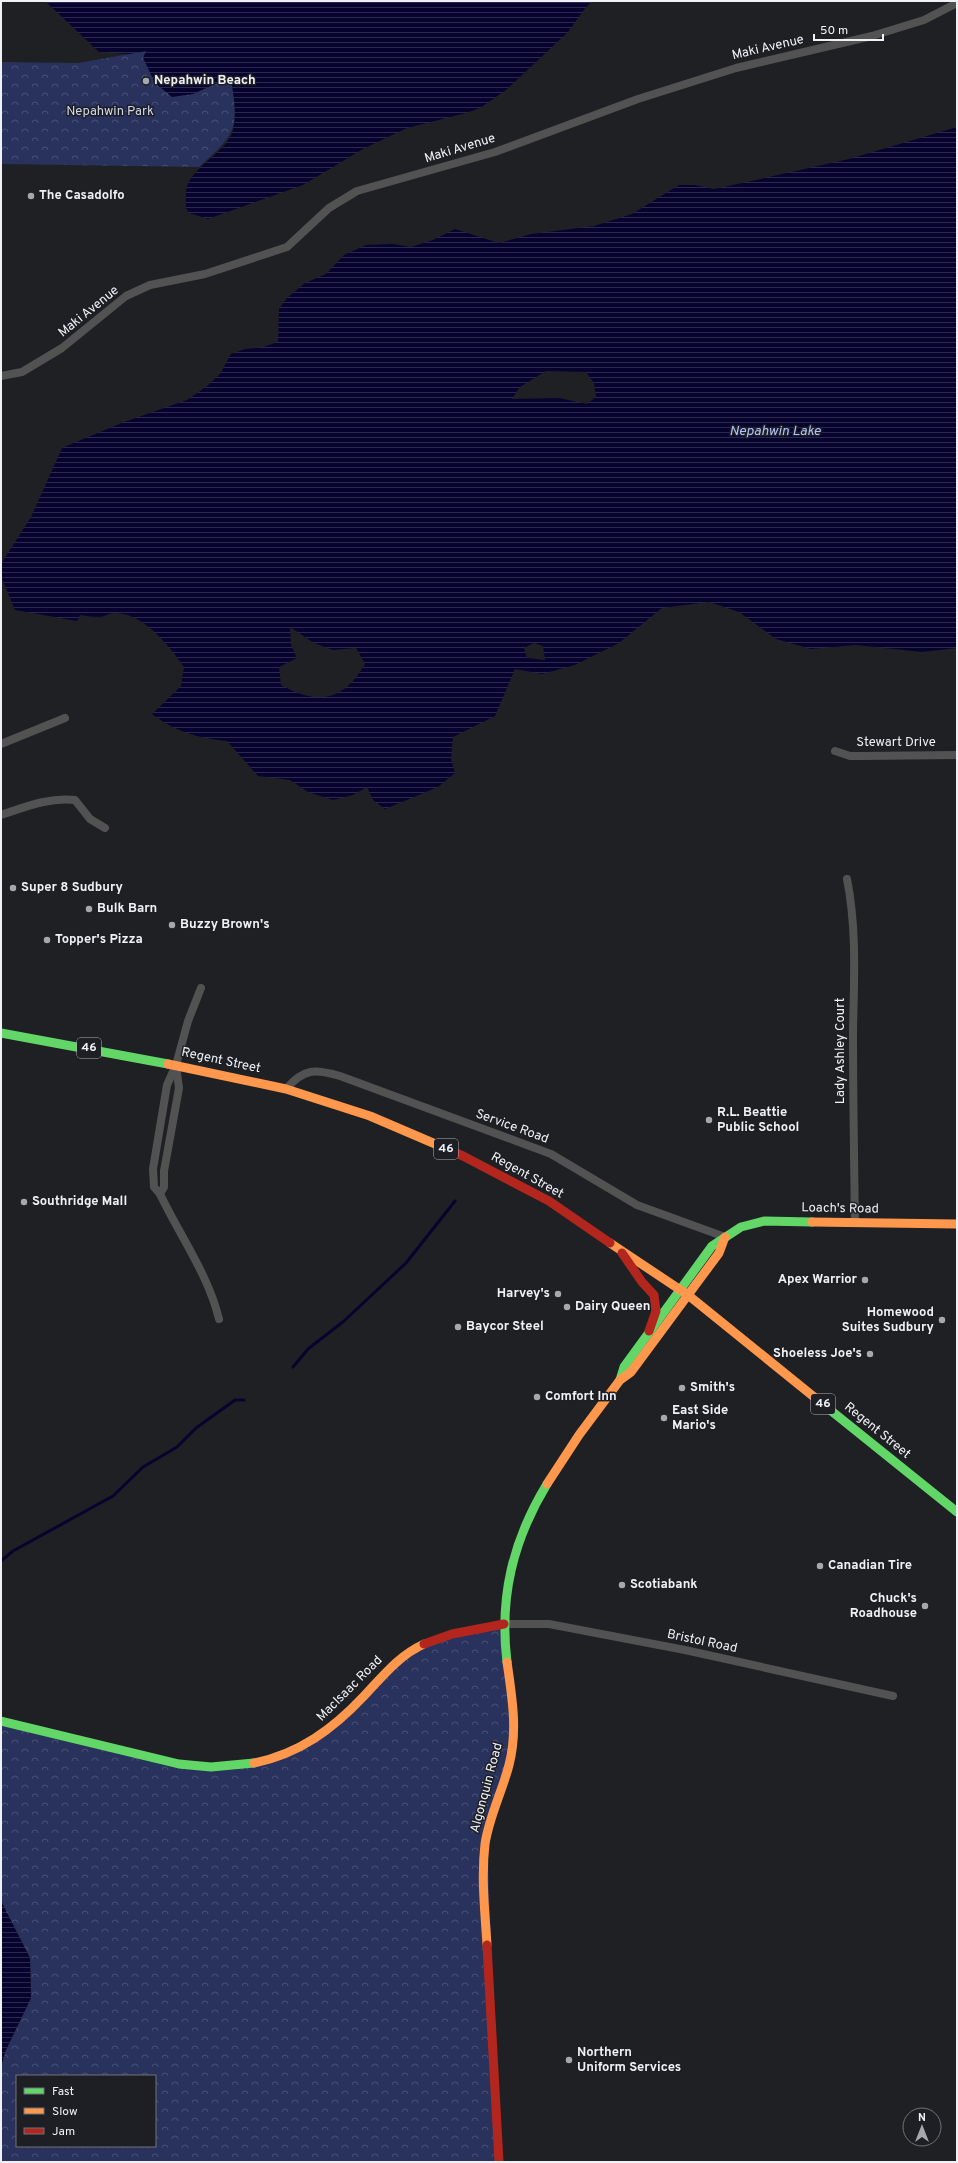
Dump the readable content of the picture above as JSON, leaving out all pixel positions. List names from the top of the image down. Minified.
{"streets":{"street":["Maki Avenue","Stewart Drive","46","Lady Ashley Court","Regent Street","Service Road","Loach's Road","Bristol Road","MacIsaac Road","Algonquin Road"]},"crossings":[["Lady Ashley Court","Loach's Road"],["Regent Street","Service Road"],["Regent Street","Loach's Road"],["Regent Street","Algonquin Road"],["Service Road","Loach's Road"],["Loach's Road","Algonquin Road"],["Bristol Road","MacIsaac Road"],["Bristol Road","Algonquin Road"],["MacIsaac Road","Algonquin Road"]],"water":["Nepahwin Lake"],"parks":["Nepahwin Park"],"places":["Nepahwin Beach","The Casadolfo","Super 8 Sudbury","Bulk Barn","Buzzy Brown's","Topper's Pizza","R.L. Beattie Public School","Southridge Mall","Apex Warrior","Harvey's","Dairy Queen","Homewood Suites Sudbury","Baycor Steel","Shoeless Joe's","Smith's","Comfort Inn","East Side Mario's","Canadian Tire","Scotiabank","Chuck's Roadhouse","Northern Uniform Services"],"legend":["Fast","Slow","Jam"],"scale_bar":"50 m","north":"top"}
